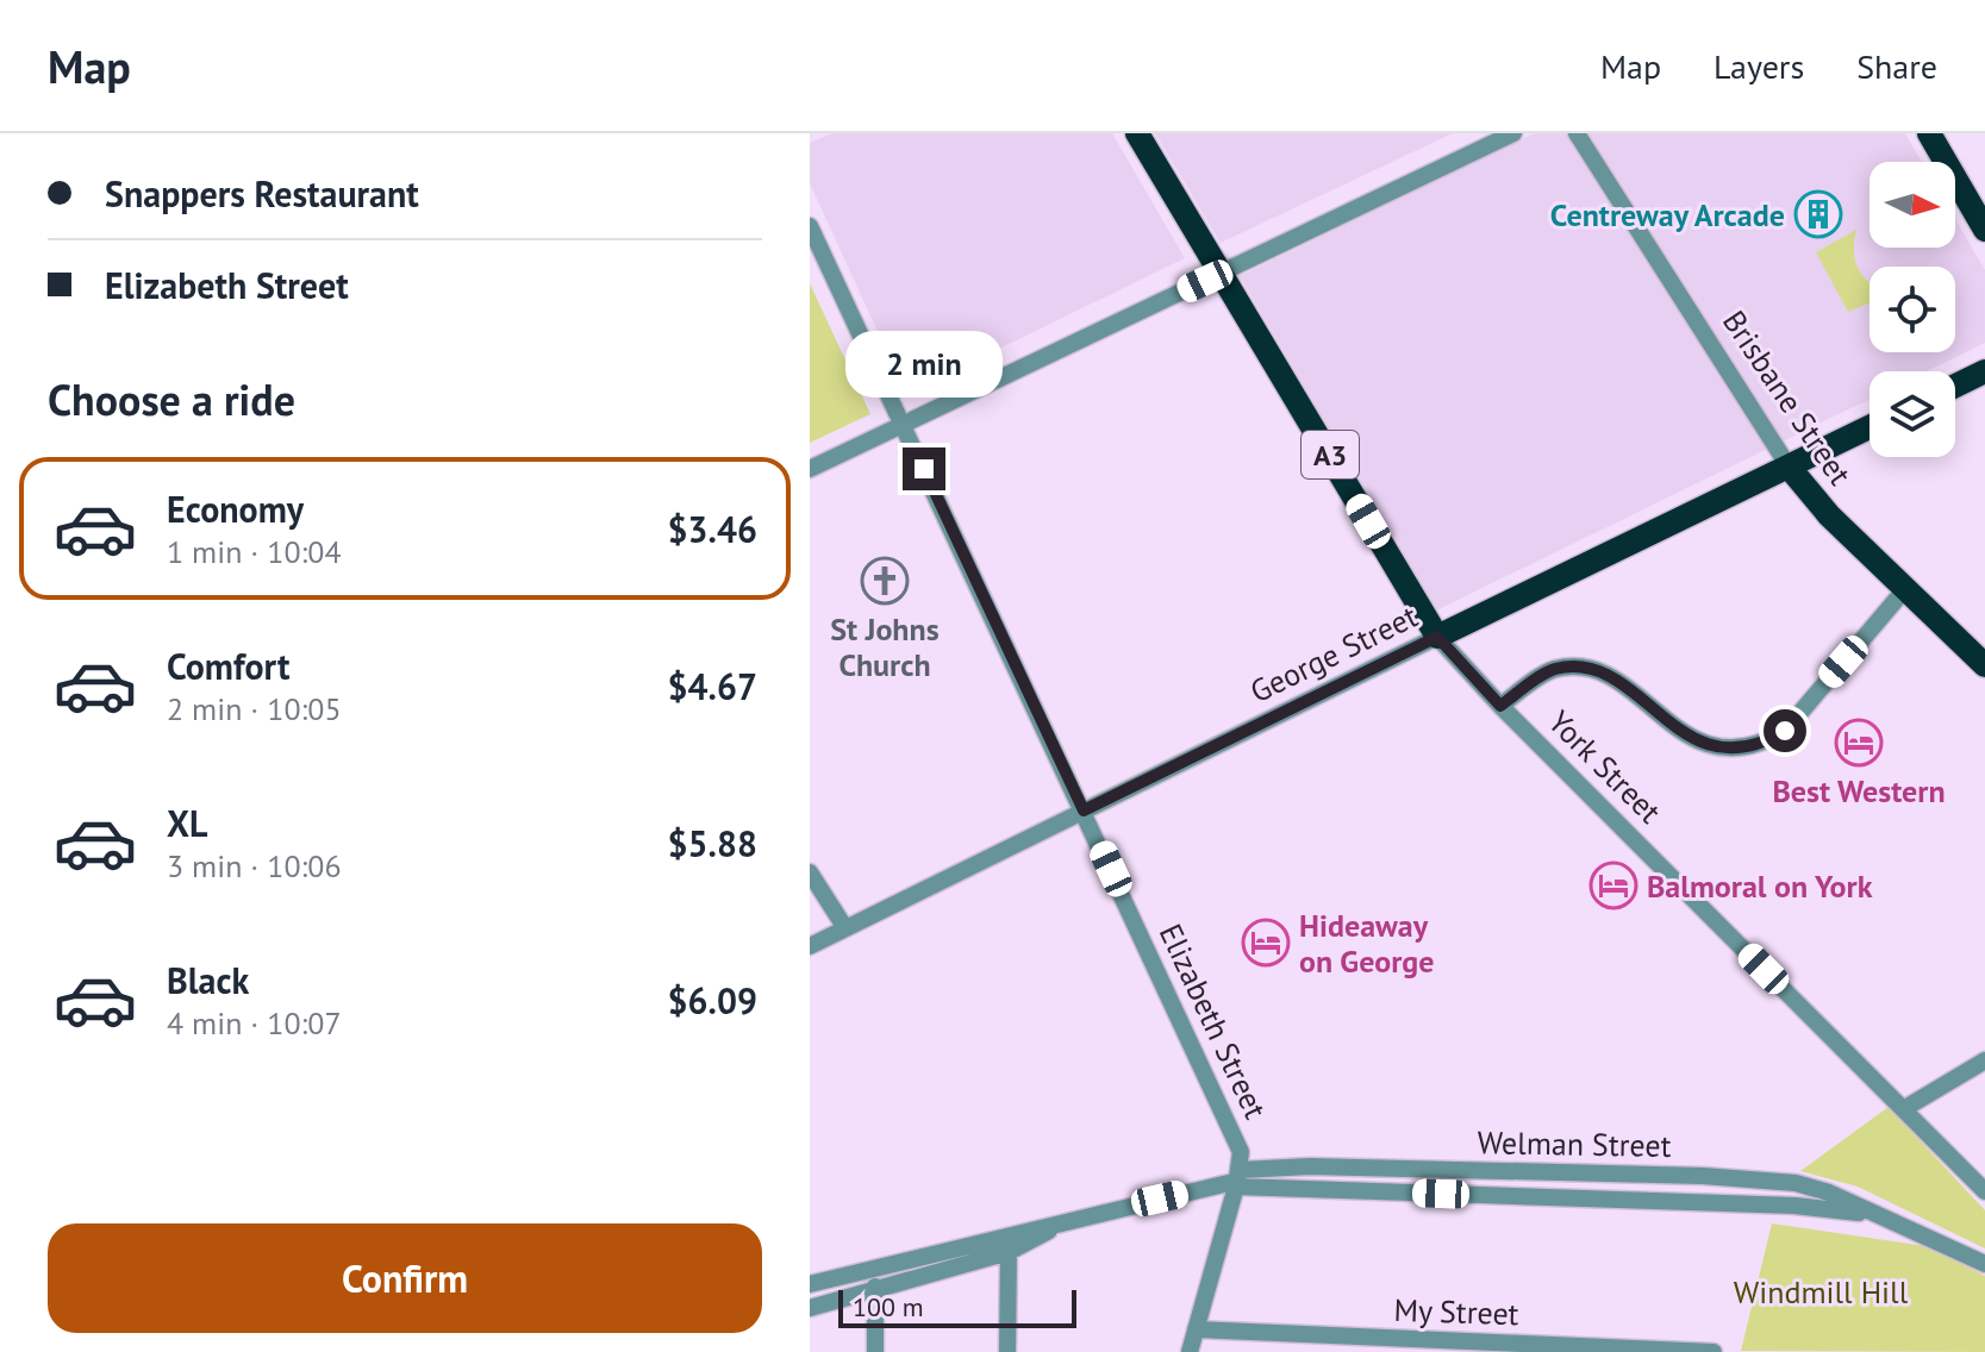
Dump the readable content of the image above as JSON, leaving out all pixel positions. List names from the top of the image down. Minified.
{"streets":{"highway":["Brisbane Street","A3","George Street","York Street"],"street":["Elizabeth Street","Welman Street","My Street"]},"crossings":[["Brisbane Street","George Street"],["George Street","York Street"],["George Street","Elizabeth Street"],["Elizabeth Street","Welman Street"]],"parks":["Windmill Hill"],"places":{"building":["Centreway Arcade"],"church":["St Johns Church"],"hotel":["Best Western","Balmoral on York","Hideaway on George"]},"scale_bar":"100 m","north":"right","page":{"header":"Map","nav":["Map","Layers","Share"],"banner":["Snappers Restaurant","Elizabeth Street"],"bubble":"2 min","heading":"Choose a ride","list":[{"name":"Economy","note":"1 min · 10:04","value":"$3.46"},{"name":"Comfort","note":"2 min · 10:05","value":"$4.67"},{"name":"XL","note":"3 min · 10:06","value":"$5.88"},{"name":"Black","note":"4 min · 10:07","value":"$6.09"}],"buttons":"Confirm","scale":"100 m"}}
